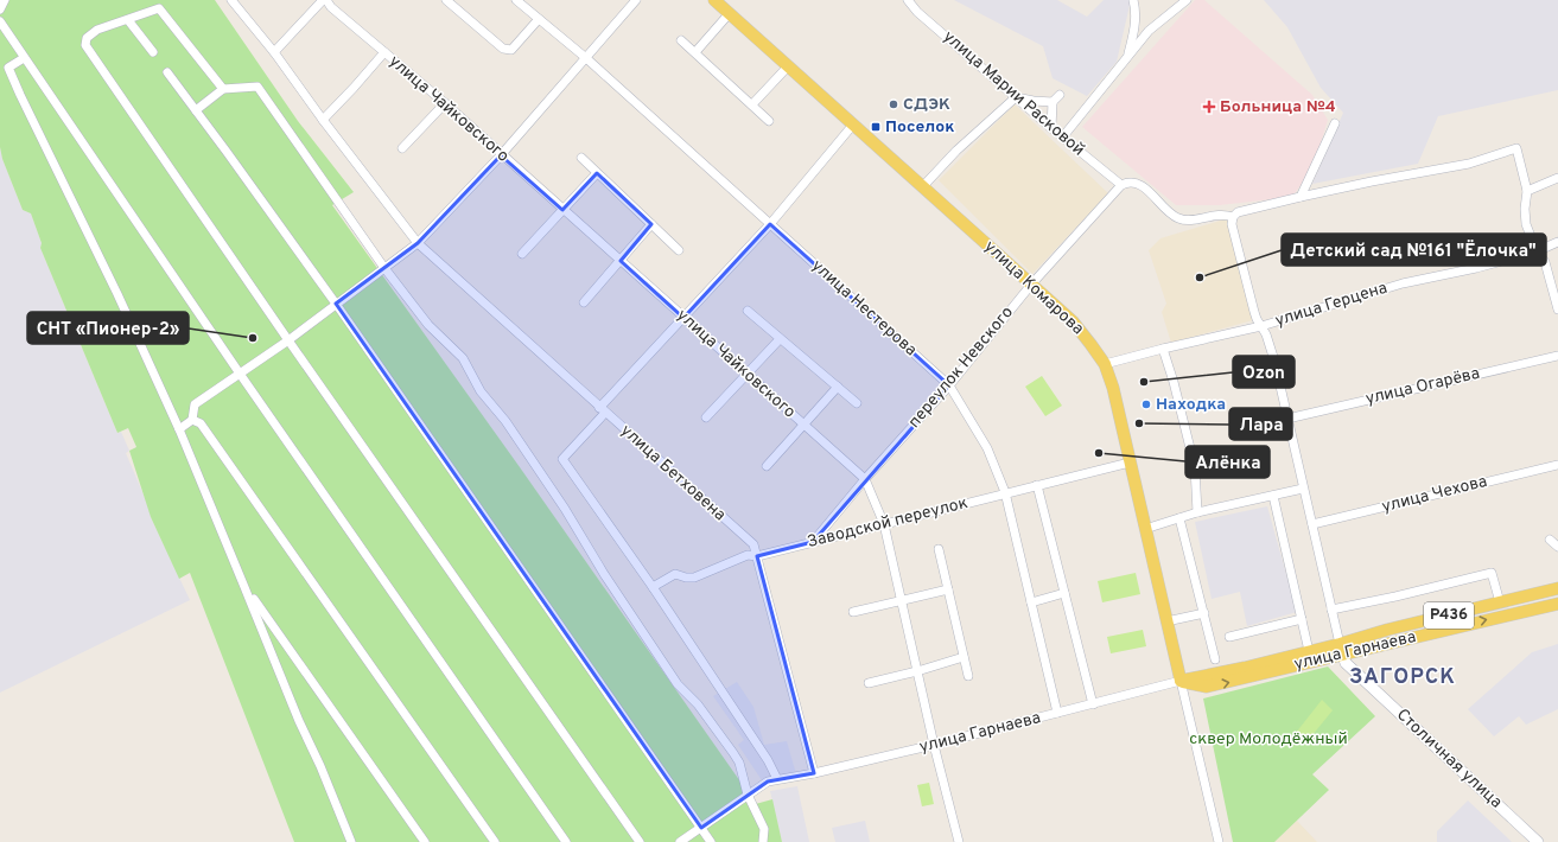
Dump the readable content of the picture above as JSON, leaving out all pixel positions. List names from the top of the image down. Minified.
{"streets":{"main road":["улица Комарова","P436","улица Гарнаева"],"street":["улица Марии Расковой","улица Чайковского","улица Герцена","улица Нестерова","переулок Невского","улица Огарёва","улица Бетховена","улица Чехова","Заводской переулок","Столичная улица"]},"crossings":[["улица Марии Расковой","переулок Невского"],["улица Чайковского","переулок Невского"],["улица Чайковского","Заводской переулок"],["улица Чайковского","улица Гарнаева"],["улица Комарова","улица Герцена"],["улица Комарова","переулок Невского"],["улица Комарова","Заводской переулок"],["улица Комарова","улица Гарнаева"],["улица Нестерова","переулок Невского"],["улица Нестерова","Заводской переулок"],["улица Нестерова","улица Гарнаева"],["переулок Невского","Заводской переулок"],["улица Бетховена","Заводской переулок"],["улица Бетховена","улица Гарнаева"],["улица Гарнаева","Столичная улица"]],"districts":["ЗАГОРСК"],"parks":["сквер Молодёжный"],"places":{"other":["СДЭК","Детский сад №161 \"Ёлочка\"","СНТ «Пионер-2»","Ozon","Находка","Лара","Алёнка"],"health":["Больница №4"],"transit":["Поселок"]}}
